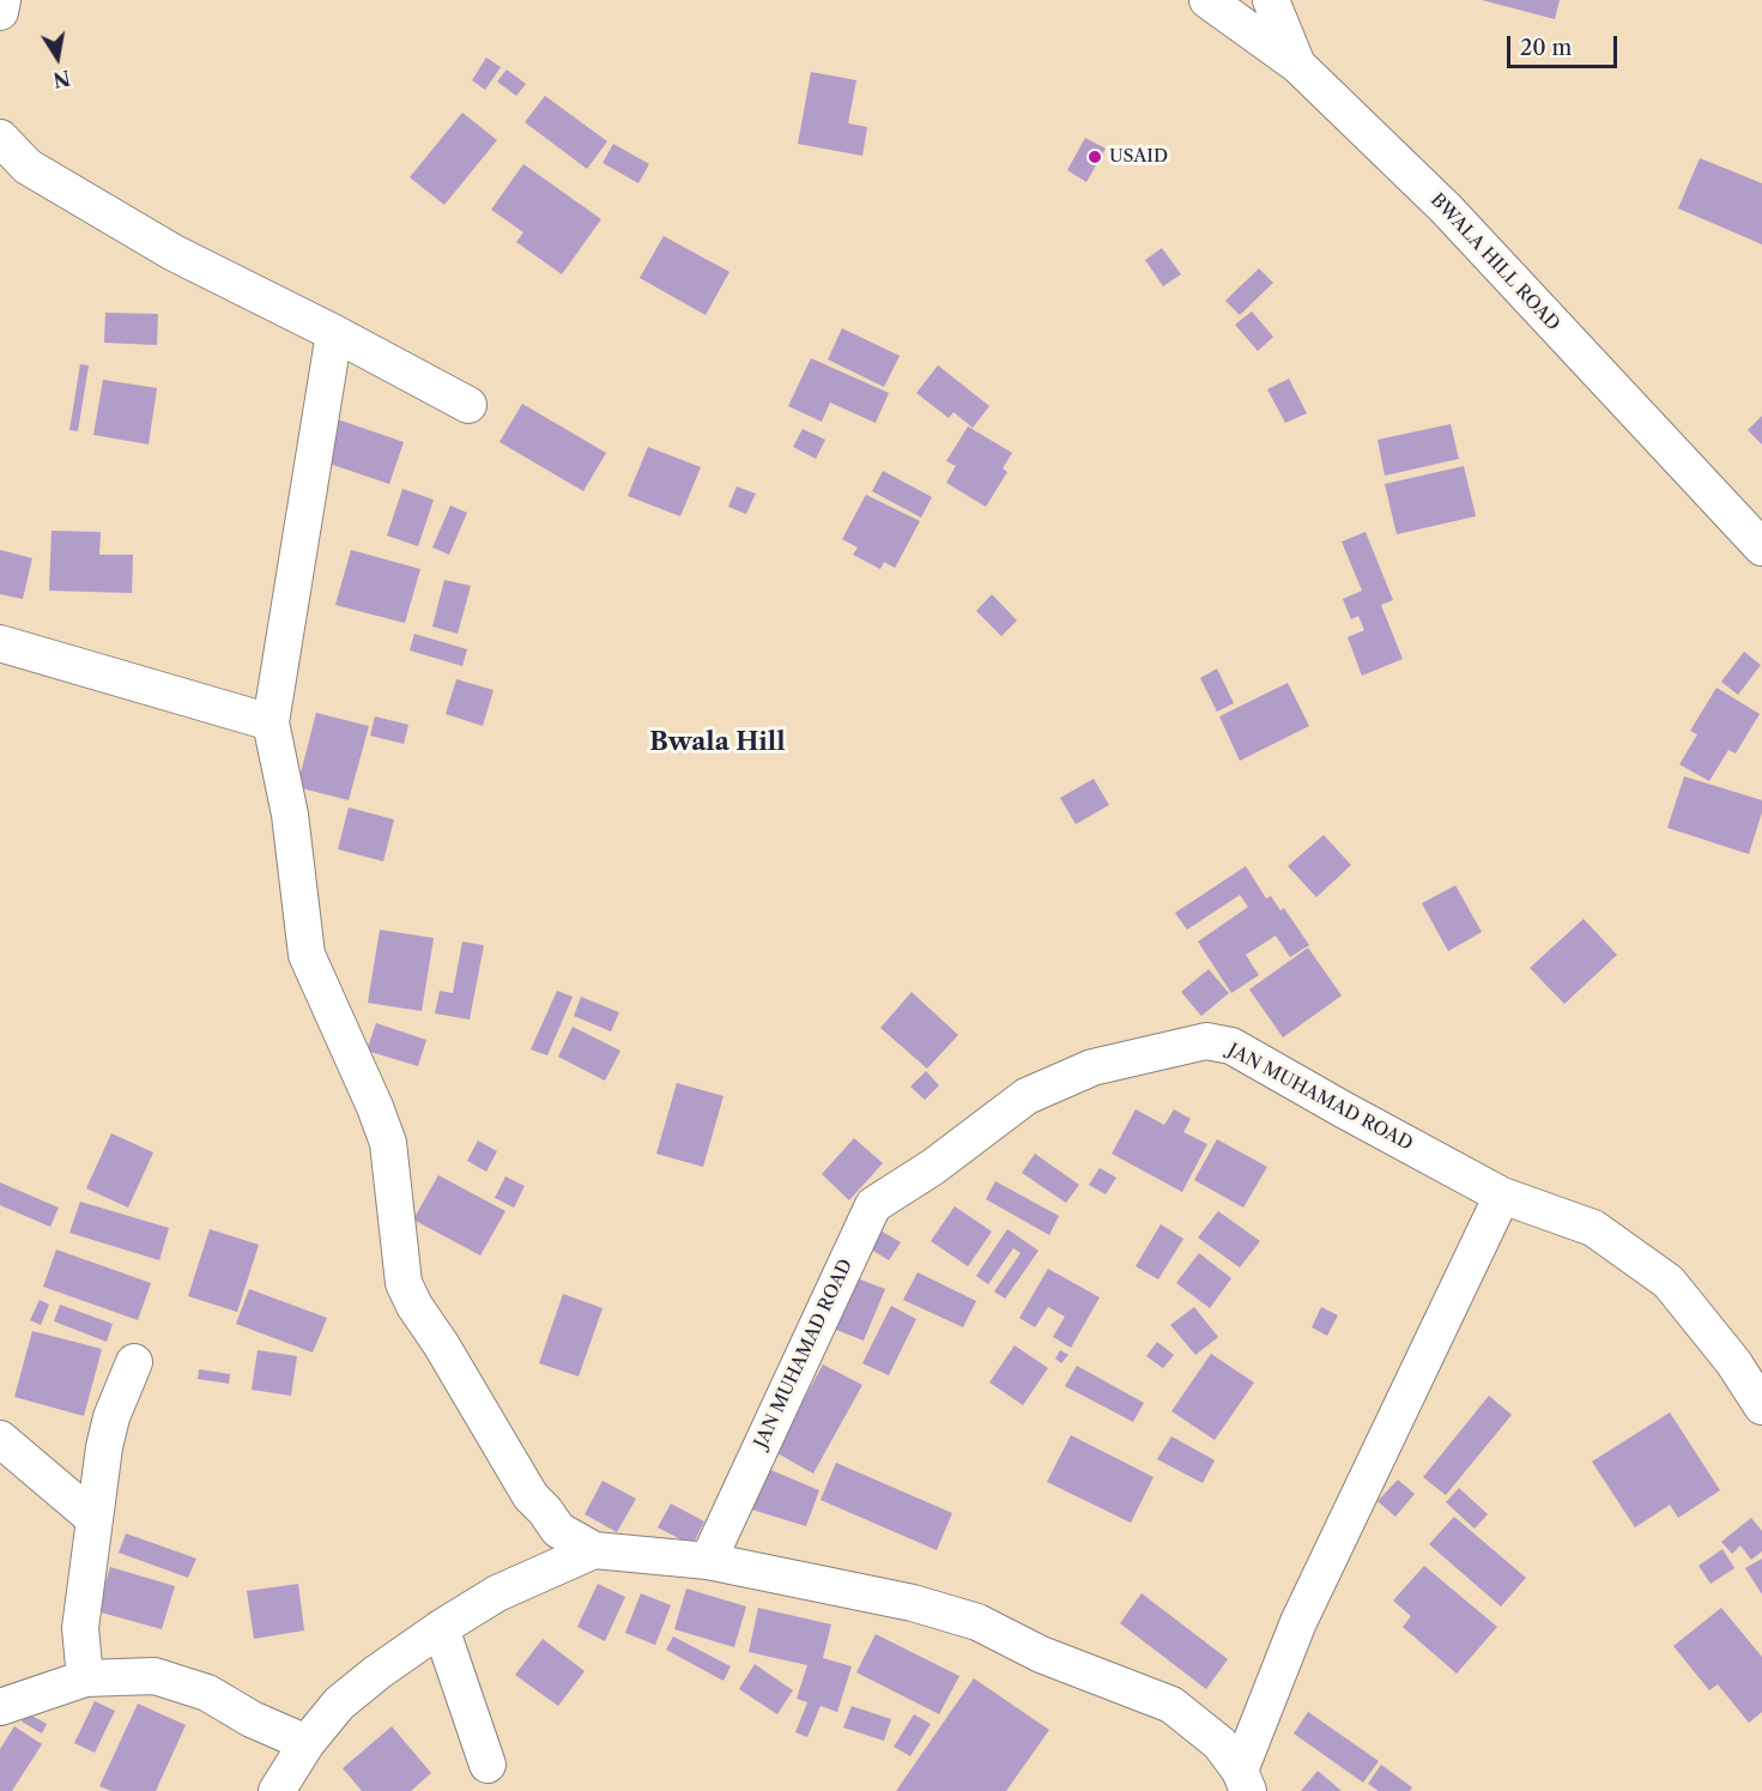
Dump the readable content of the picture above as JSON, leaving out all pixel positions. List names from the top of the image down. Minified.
{"streets":{"street":["BWALA HILL ROAD","JAN MUHAMAD ROAD"]},"districts":["Bwala Hill"],"places":["USAID"],"scale_bar":"20 m","north":"bottom"}
